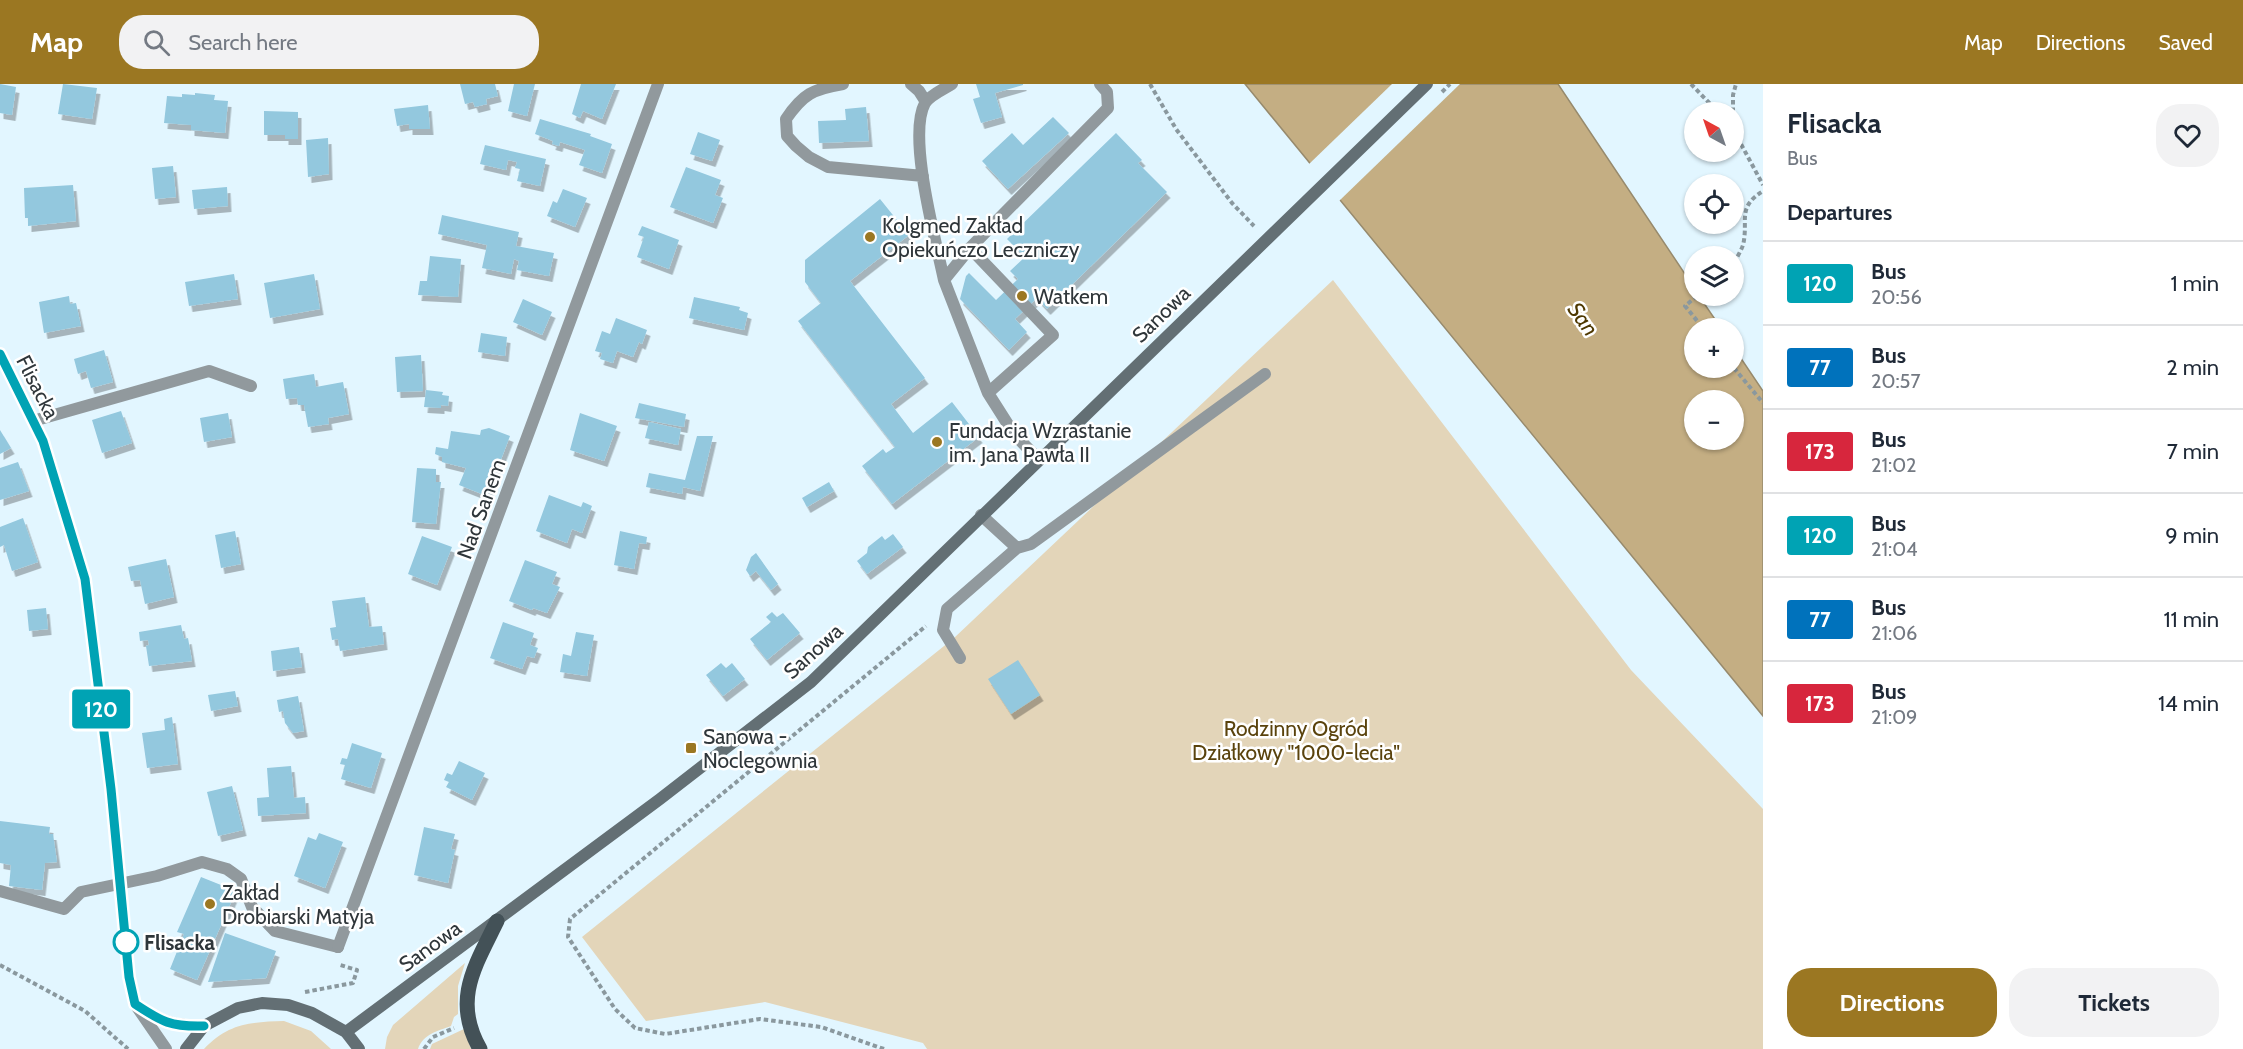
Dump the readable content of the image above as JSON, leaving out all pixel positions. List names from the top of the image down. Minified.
{"streets":{"main road":["Sanowa"],"street":["Flisacka","Nad Sanem"]},"crossings":[["Flisacka","Nad Sanem"]],"water":["San"],"parks":["Rodzinny Ogród Działkowy \"1000-lecia\""],"places":{"other":["Kolgmed Zakład Opiekuńczo Leczniczy","Watkem","Fundacja Wzrastanie im. Jana Pawła II","Zakład Drobiarski Matyja","Flisacka"],"transit":["Sanowa - Noclegownia"]},"lines":["bus line 120"],"north":"top left","page":{"header":"Map","search":"Search here","nav":["Map","Directions","Saved"],"on_map":"120","heading":[["Flisacka","Bus"],"Departures"],"map_buttons":["+","−"],"list":[{"mark":"120","name":"Bus","note":"20:56","value":"1 min"},{"mark":"77","name":"Bus","note":"20:57","value":"2 min"},{"mark":"173","name":"Bus","note":"21:02","value":"7 min"},{"mark":"120","name":"Bus","note":"21:04","value":"9 min"},{"mark":"77","name":"Bus","note":"21:06","value":"11 min"},{"mark":"173","name":"Bus","note":"21:09","value":"14 min"}],"buttons":["Directions","Tickets"]}}
